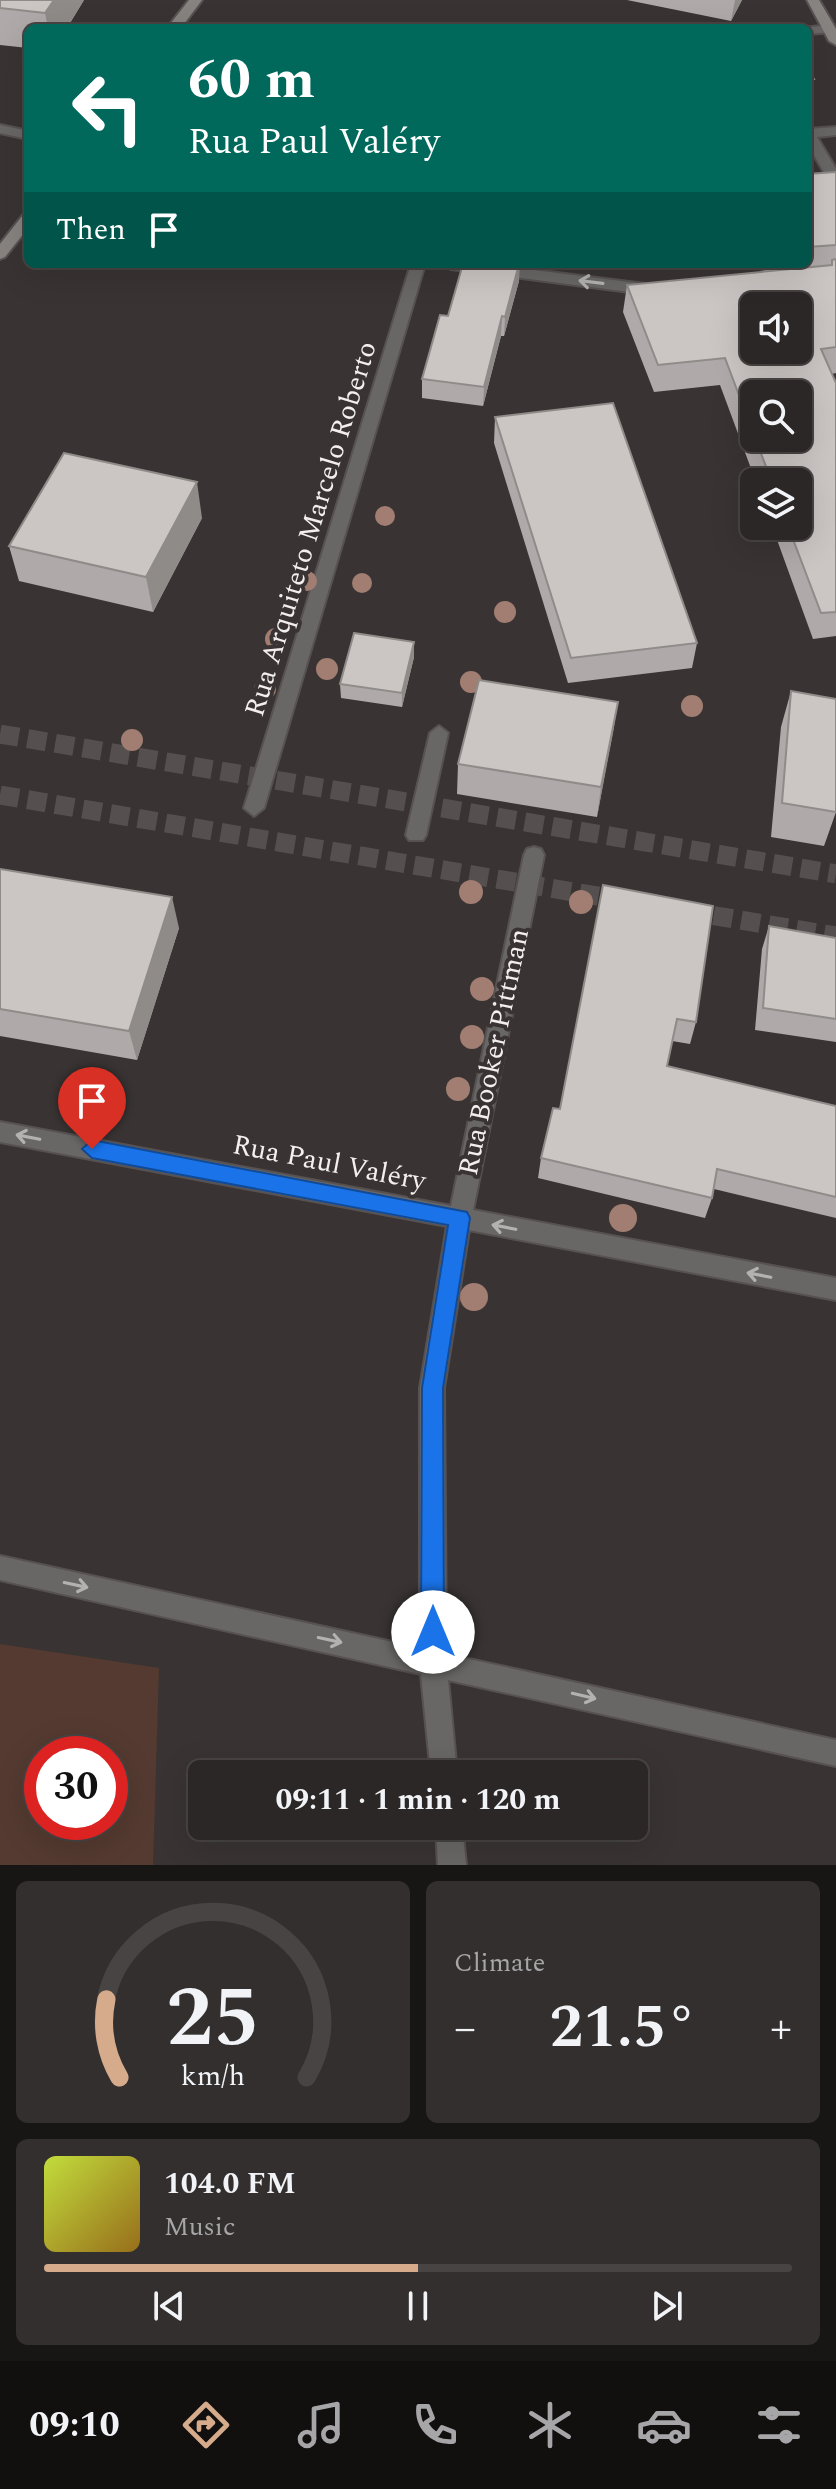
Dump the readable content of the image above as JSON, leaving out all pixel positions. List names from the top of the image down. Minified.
{"streets":{"street":["Rua Arquiteto Marcelo Roberto","Rua Booker Pittman","Rua Paul Valéry"]},"crossings":[["Rua Booker Pittman","Rua Paul Valéry"]],"one_way":["Rua Paul Valéry"],"page":{"turn":["60 m","Rua Paul Valéry"],"then":"Then","limit":"30","trip":"09:11 · 1 min · 120 m","tile":"Climate","heat":["−","21.5°","+"],"song":["104.0 FM","Music"],"tabs":"09:10","gauge":["25","km/h"]}}
